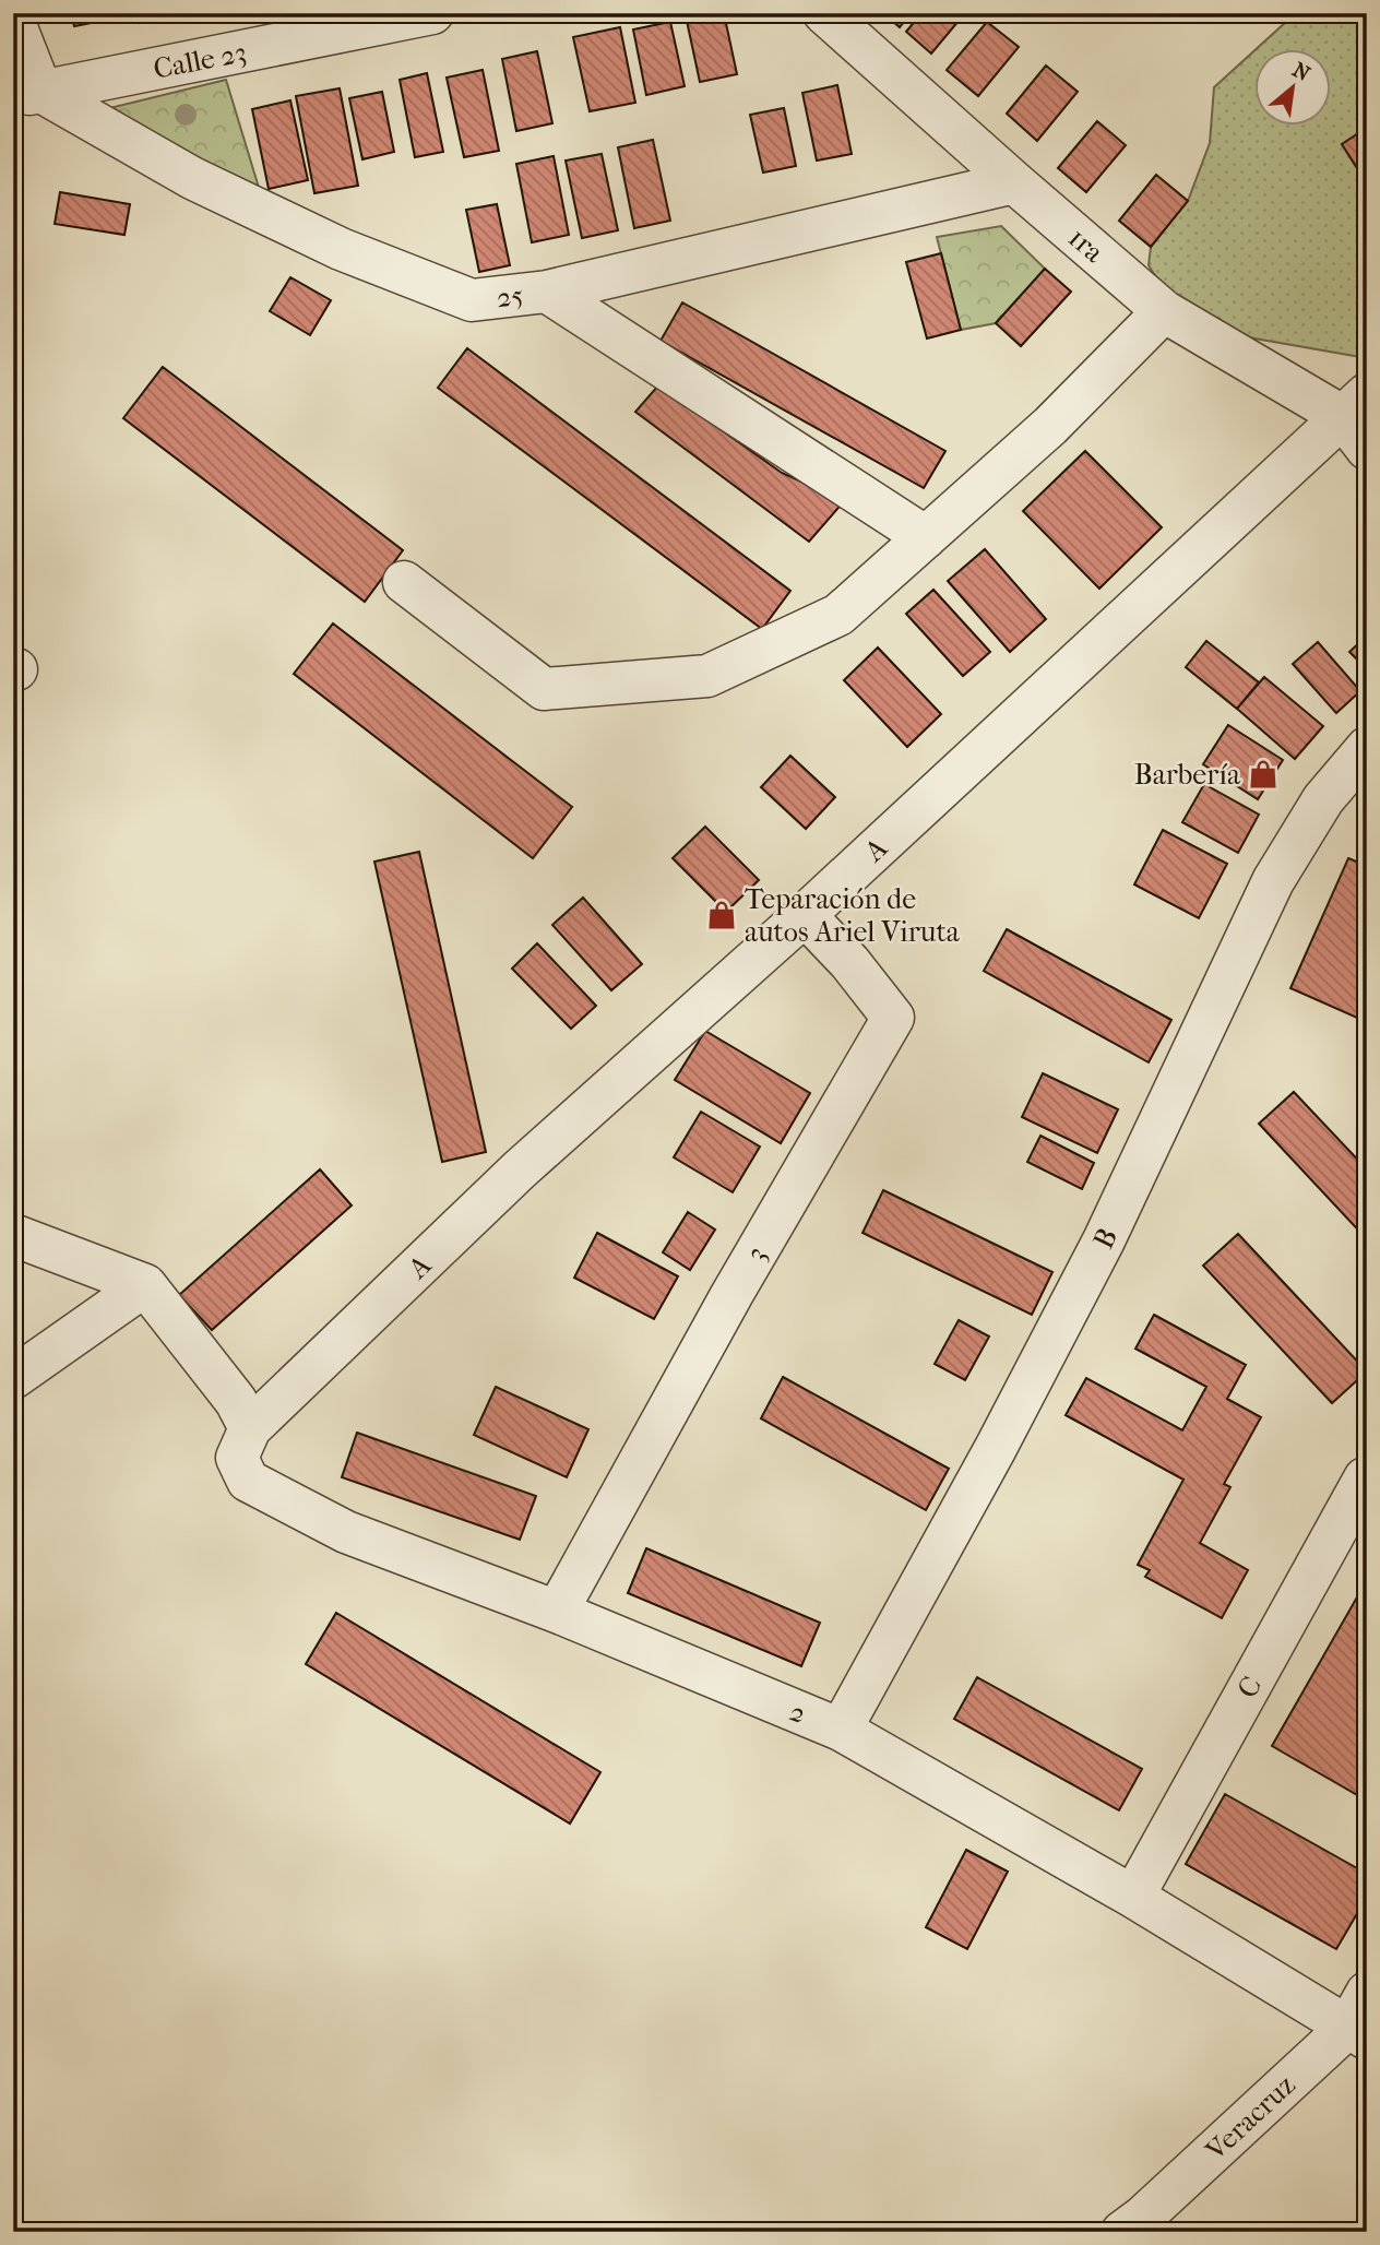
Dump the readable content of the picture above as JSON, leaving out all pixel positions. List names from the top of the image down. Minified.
{"streets":{"street":["Calle 23","1ra","25","A","B","3","C","2","Veracruz"]},"crossings":[["Calle 23","25"],["1ra","25"],["1ra","A"],["A","3"],["A","2"],["B","2"],["3","2"],["C","2"],["2","Veracruz"]],"places":{"shop":["Barbería","Teparación de autos Ariel Viruta"]},"north":"top right"}
